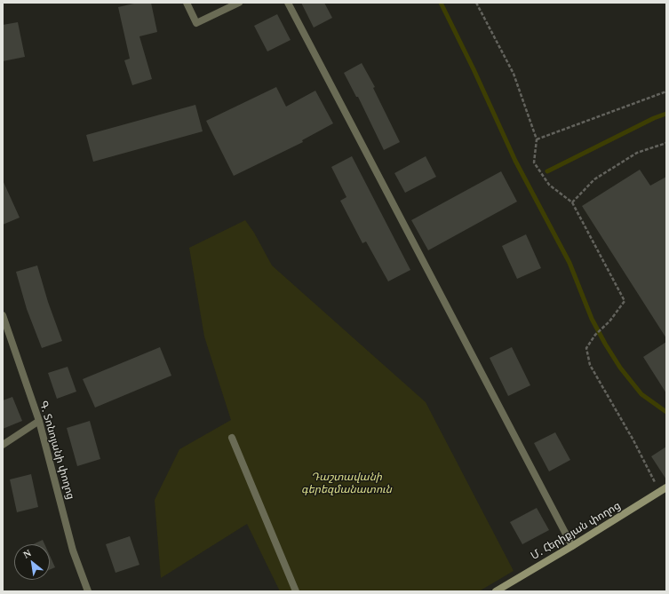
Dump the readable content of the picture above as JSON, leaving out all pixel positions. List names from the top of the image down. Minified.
{"streets":{"main road":["Մ. Հերիքյան փողոց"],"street":["Գ. Տոնոյանի փողոց"]},"parks":["Դաշտավանի գերեզմանատուն"],"north":"top left"}
